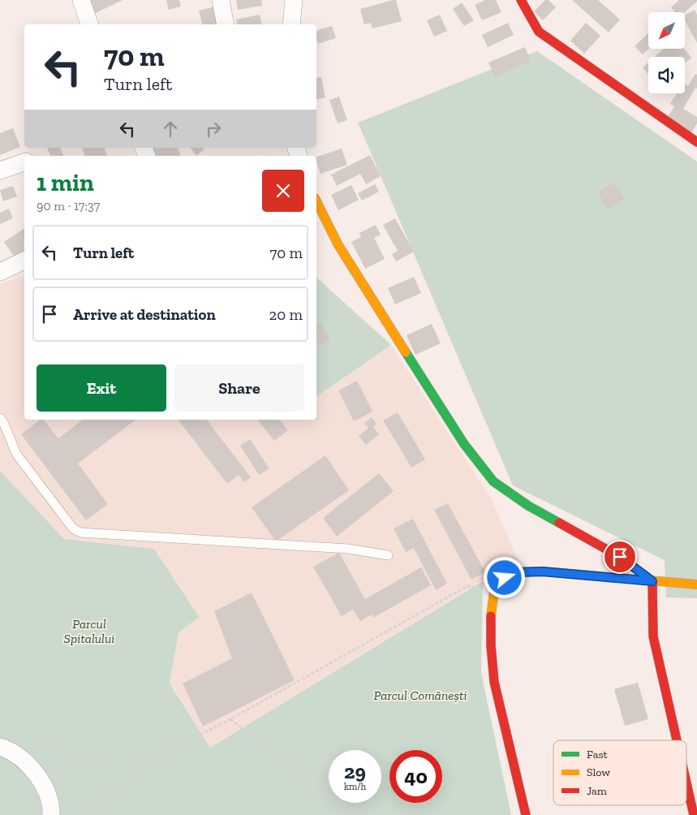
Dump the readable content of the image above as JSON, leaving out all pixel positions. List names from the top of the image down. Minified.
{"parks":["Parcul Spitalului","Parcul Comănești"],"legend":["Fast","Slow","Jam"],"north":"bottom left","page":{"turn":["70 m","Turn left"],"heading":["1 min","90 m · 17:37"],"list":[{"name":"Turn left","value":"70 m"},{"name":"Arrive at destination","value":"20 m"}],"buttons":["Exit","Share"],"speed":"29 km/h","limit":"40"}}
